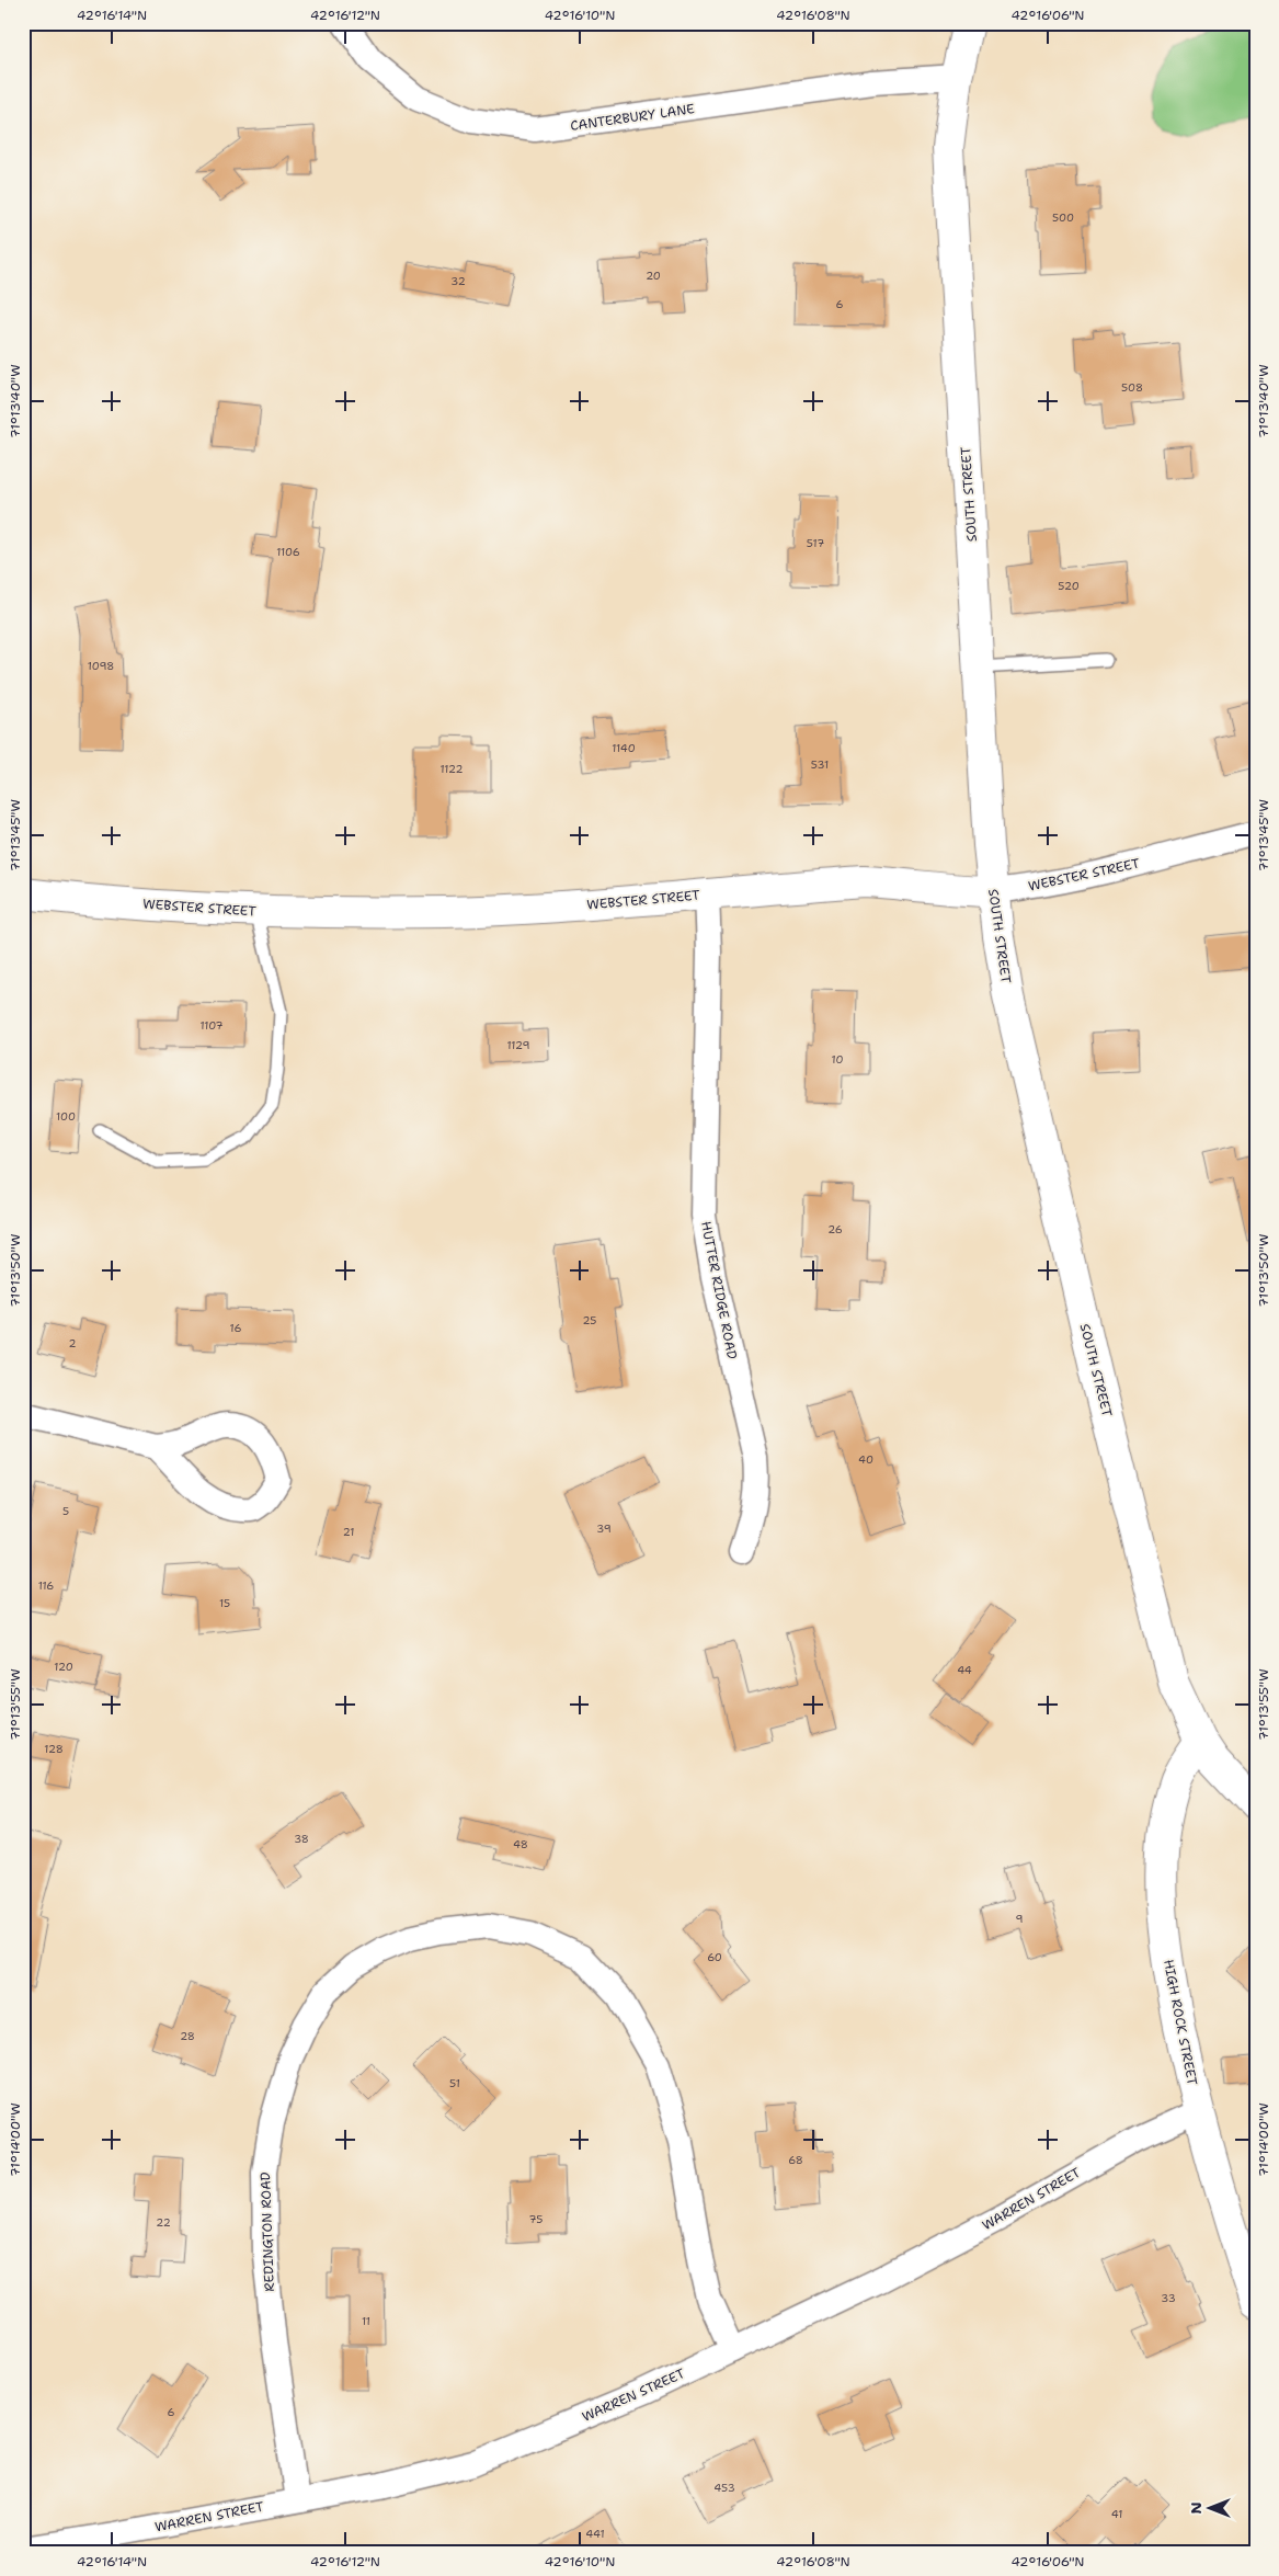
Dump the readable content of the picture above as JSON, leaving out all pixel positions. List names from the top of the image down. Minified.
{"streets":{"street":["CANTERBURY LANE","SOUTH STREET","WEBSTER STREET","HUTTER RIDGE ROAD","HIGH ROCK STREET","WARREN STREET","REDINGTON ROAD"]},"crossings":[["CANTERBURY LANE","SOUTH STREET"],["SOUTH STREET","WEBSTER STREET"],["SOUTH STREET","HIGH ROCK STREET"],["WEBSTER STREET","HUTTER RIDGE ROAD"],["HIGH ROCK STREET","WARREN STREET"],["WARREN STREET","REDINGTON ROAD"]],"house_numbers":["500","20","32","6","508","517","1106","520","1098","1140","531","1122","1107","1129","10","100","26","25","16","2","40","5","39","21","116","15","120","44","128","38","48","9","60","28","51","68","75","22","33","11","6","453","41","441"],"north":"left","coordinates":["42°16'14\"N","42°16'12\"N","42°16'10\"N","42°16'08\"N","42°16'06\"N","71°13'40\"W","71°13'45\"W","71°13'50\"W","71°13'55\"W","71°14'00\"W"]}
